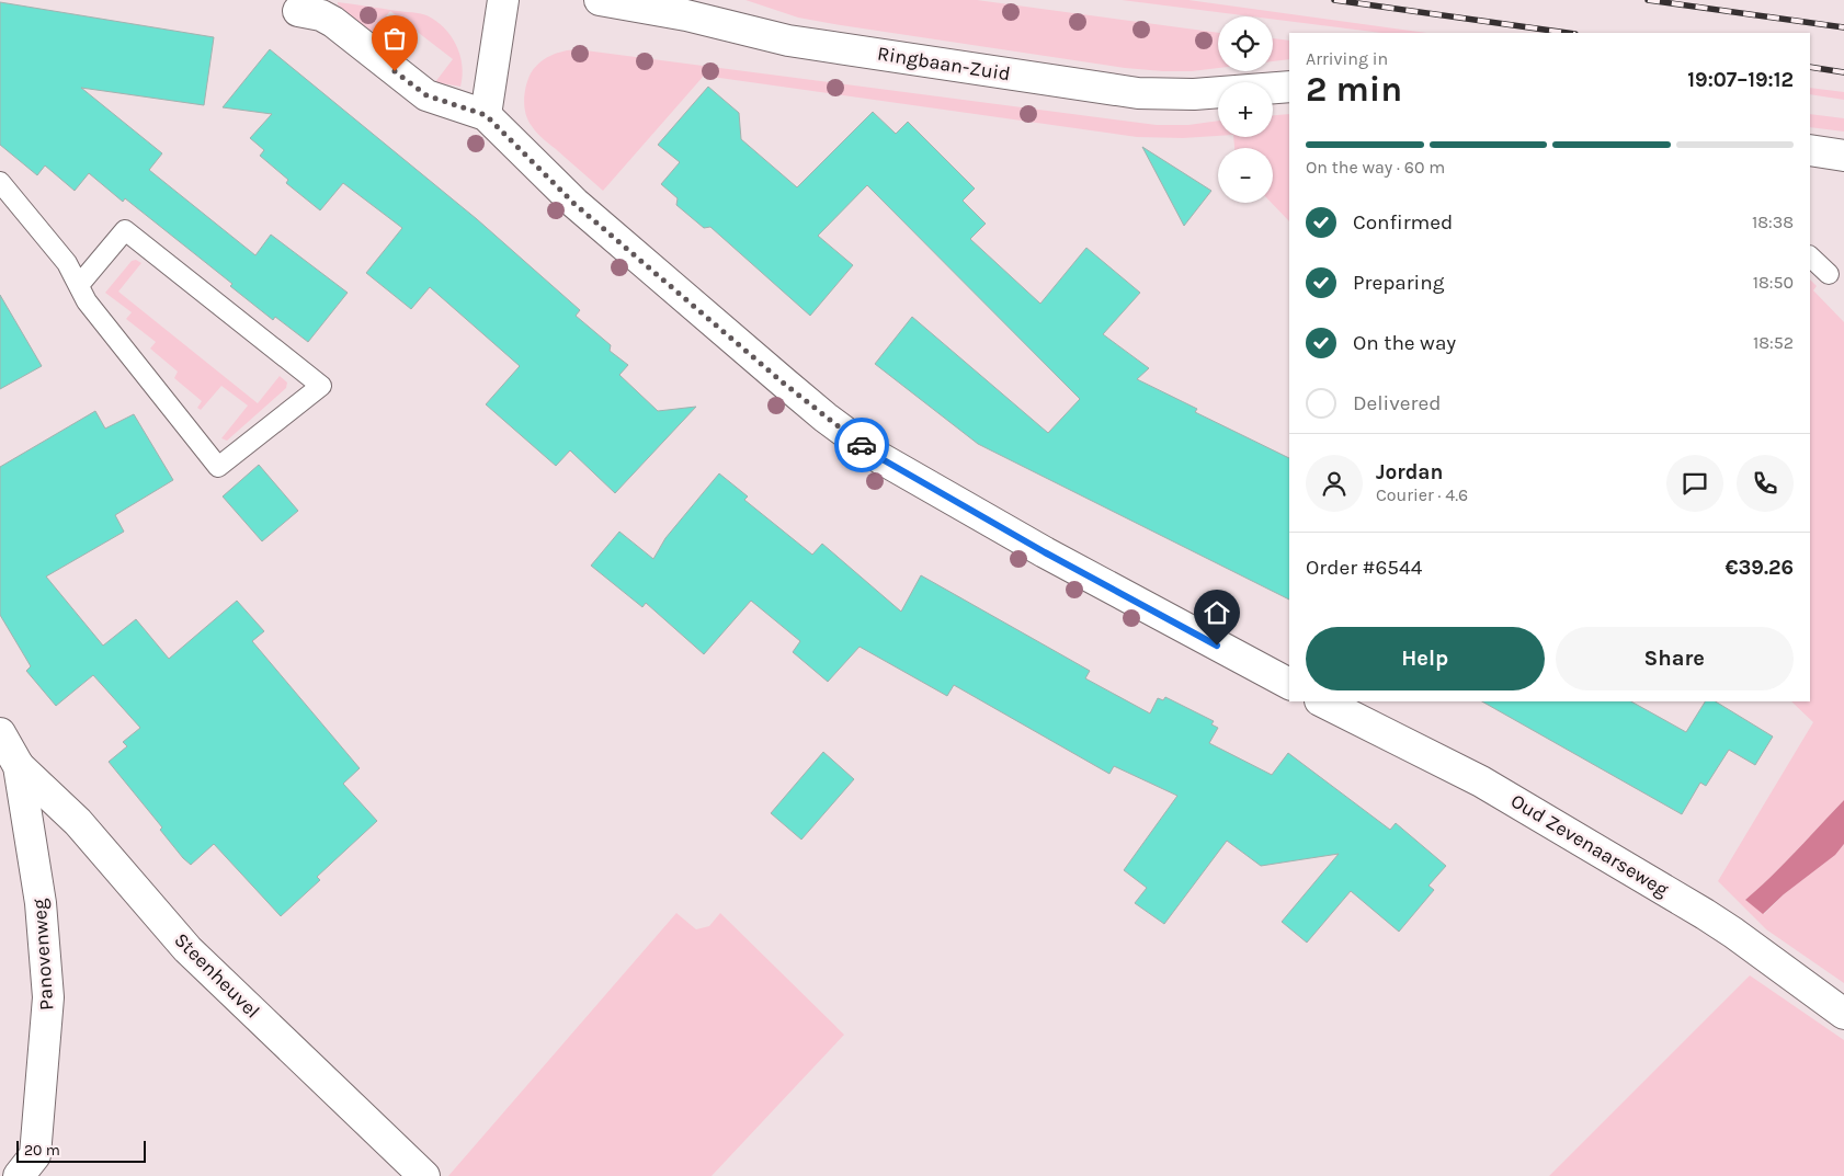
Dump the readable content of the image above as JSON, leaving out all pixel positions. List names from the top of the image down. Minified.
{"streets":{"street":["Ringbaan-Zuid","Oud Zevenaarseweg","Panovenweg","Steenheuvel"]},"crossings":[["Panovenweg","Steenheuvel"]],"scale_bar":"20 m","page":{"map_buttons":["+","−"],"heading":["2 min","Arriving in","19:07–19:12"],"panel":["Jordan","Courier · 4.6","Order #6544","€39.26"],"bar":"On the way · 60 m","list":[["Confirmed","18:38"],["Preparing","18:50"],["On the way","18:52"],"Delivered"],"buttons":["Help","Share"],"scale":"20 m"}}
